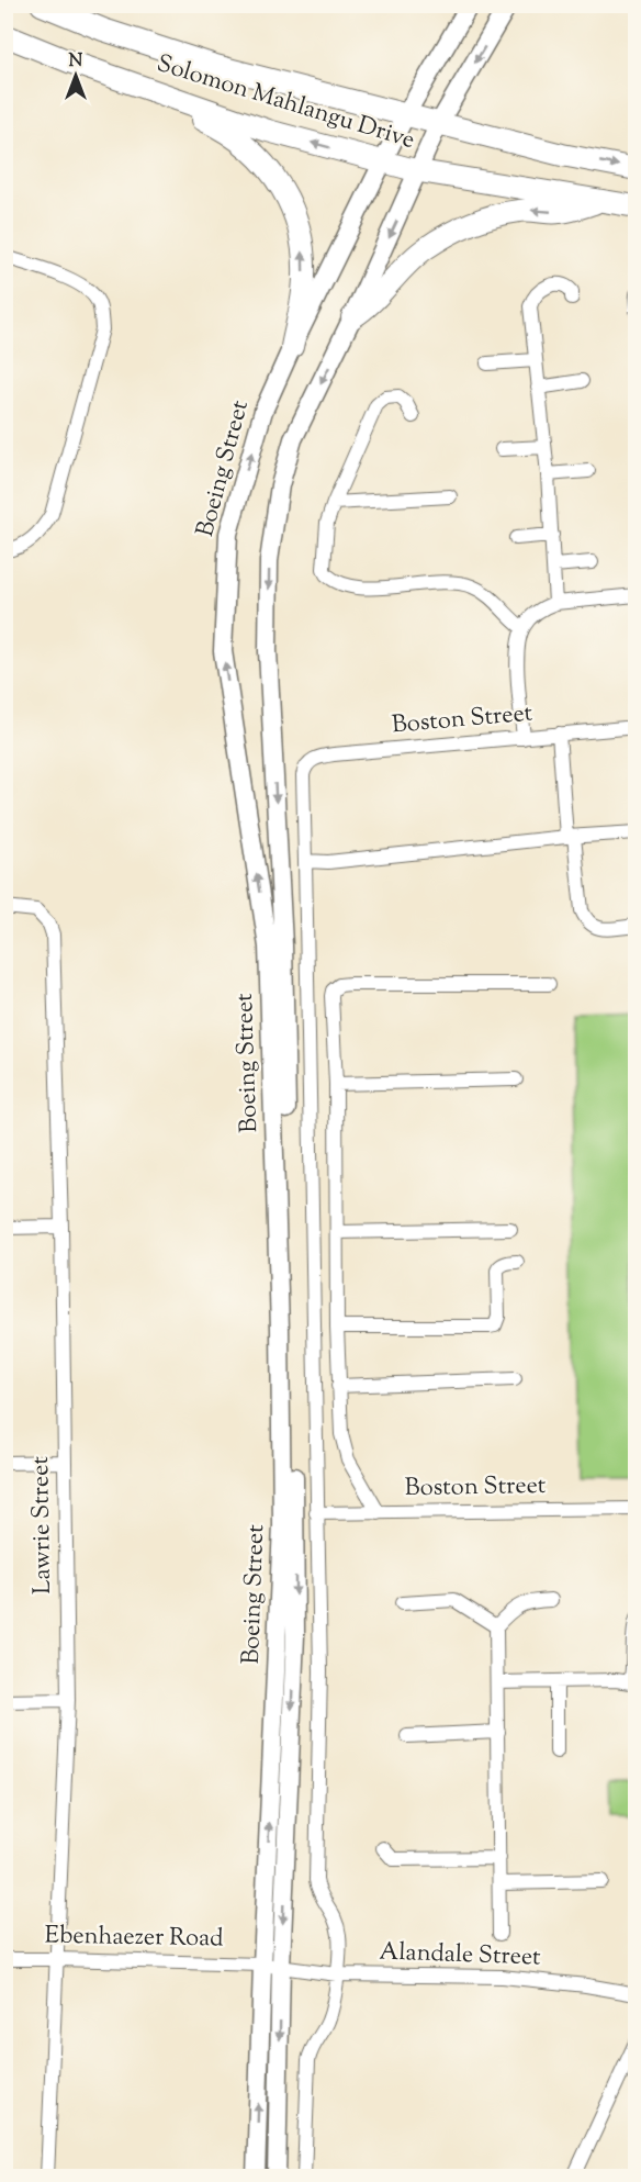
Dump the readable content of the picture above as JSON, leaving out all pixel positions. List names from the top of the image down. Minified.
{"streets":{"main road":["Solomon Mahlangu Drive","Boeing Street"],"street":["Boston Street","Lawrie Street","Ebenhaezer Road","Alandale Street"]},"crossings":[["Solomon Mahlangu Drive","Boeing Street"],["Boeing Street","Ebenhaezer Road"],["Boeing Street","Alandale Street"],["Lawrie Street","Ebenhaezer Road"],["Ebenhaezer Road","Alandale Street"]],"north":"top"}
